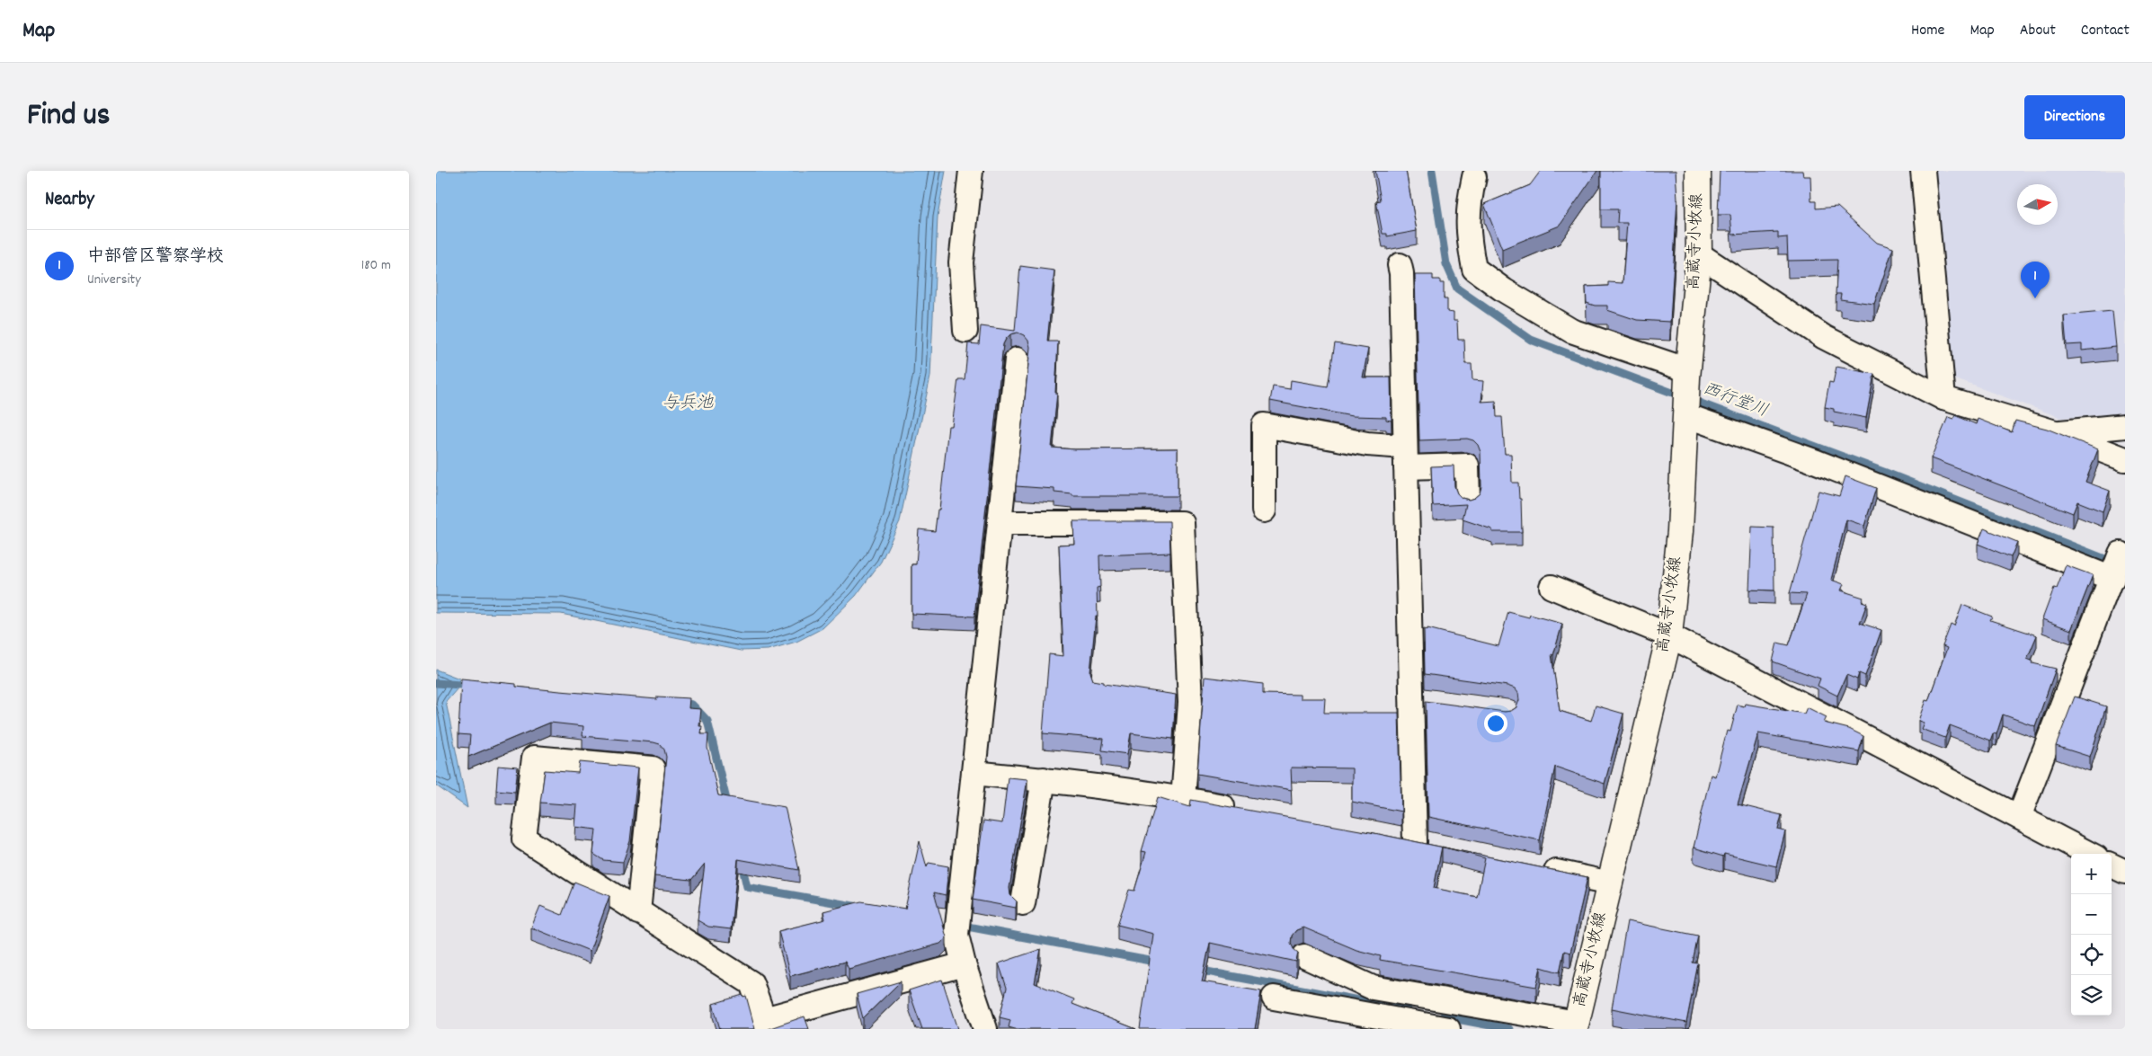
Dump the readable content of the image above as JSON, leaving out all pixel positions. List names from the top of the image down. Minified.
{"streets":{"main road":["高蔵寺小牧線"]},"water":["西行堂川","与兵池"],"north":"right","page":{"header":"Map","nav":["Home","Map","About","Contact"],"title":"Find us","buttons":"Directions","heading":"Nearby","list":[{"mark":"1","name":"中部管区警察学校","note":"University","value":"180 m"}],"pins":"1","map_buttons":["+","−"]}}
